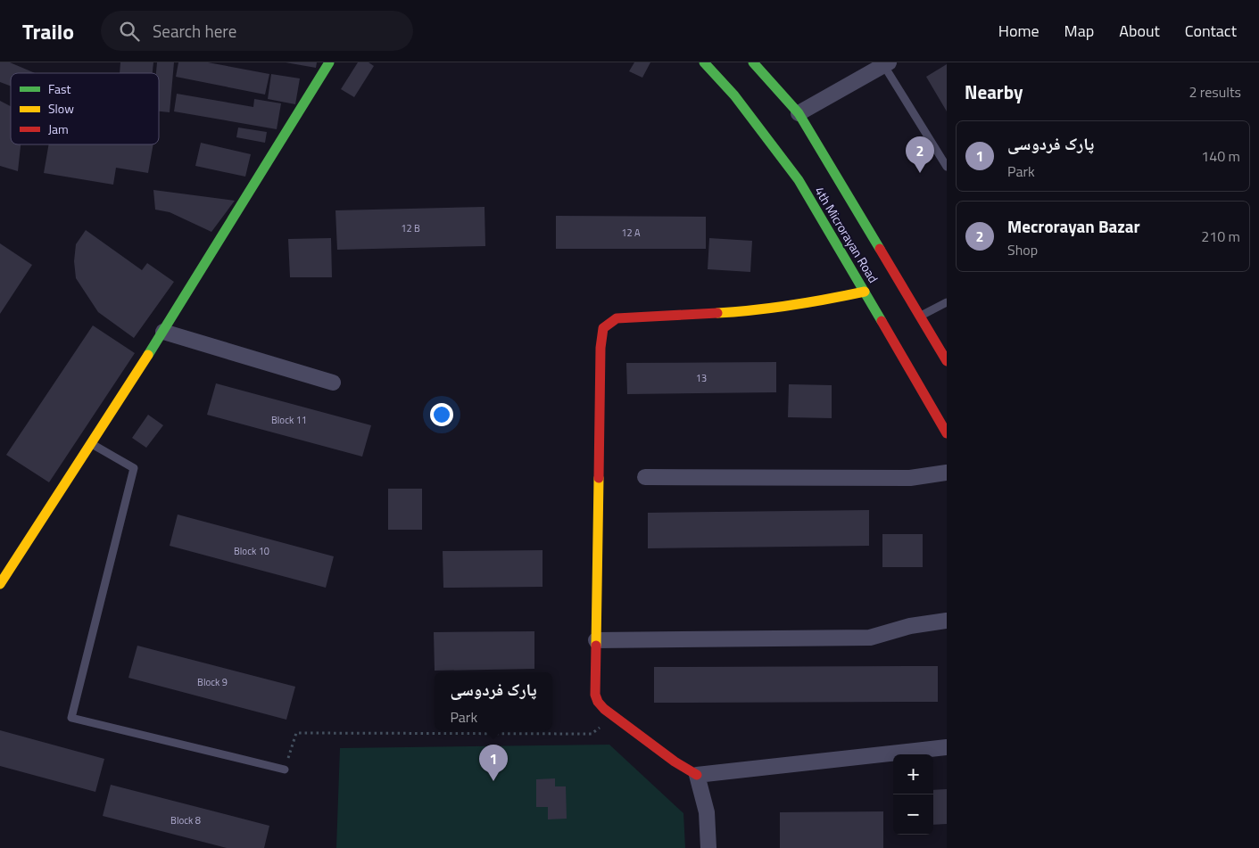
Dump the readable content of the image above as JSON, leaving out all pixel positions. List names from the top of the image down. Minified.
{"streets":{"street":["4th Microrayan Road"]},"house_numbers":["12 B","12 A","13","Block 11","Block 10","Block 9","Block 8"],"legend":["Fast","Slow","Jam"],"page":{"header":"Trailo","search":"Search here","nav":["Home","Map","About","Contact"],"heading":["Nearby","2 results"],"list":[{"mark":"1","name":"پارک فردوسی","note":"Park","value":"140 m"},{"mark":"2","name":"Mecrorayan Bazar","note":"Shop","value":"210 m"}],"pins":["2","1"],"popup":["پارک فردوسی","Park"],"map_buttons":["+","−"]}}
